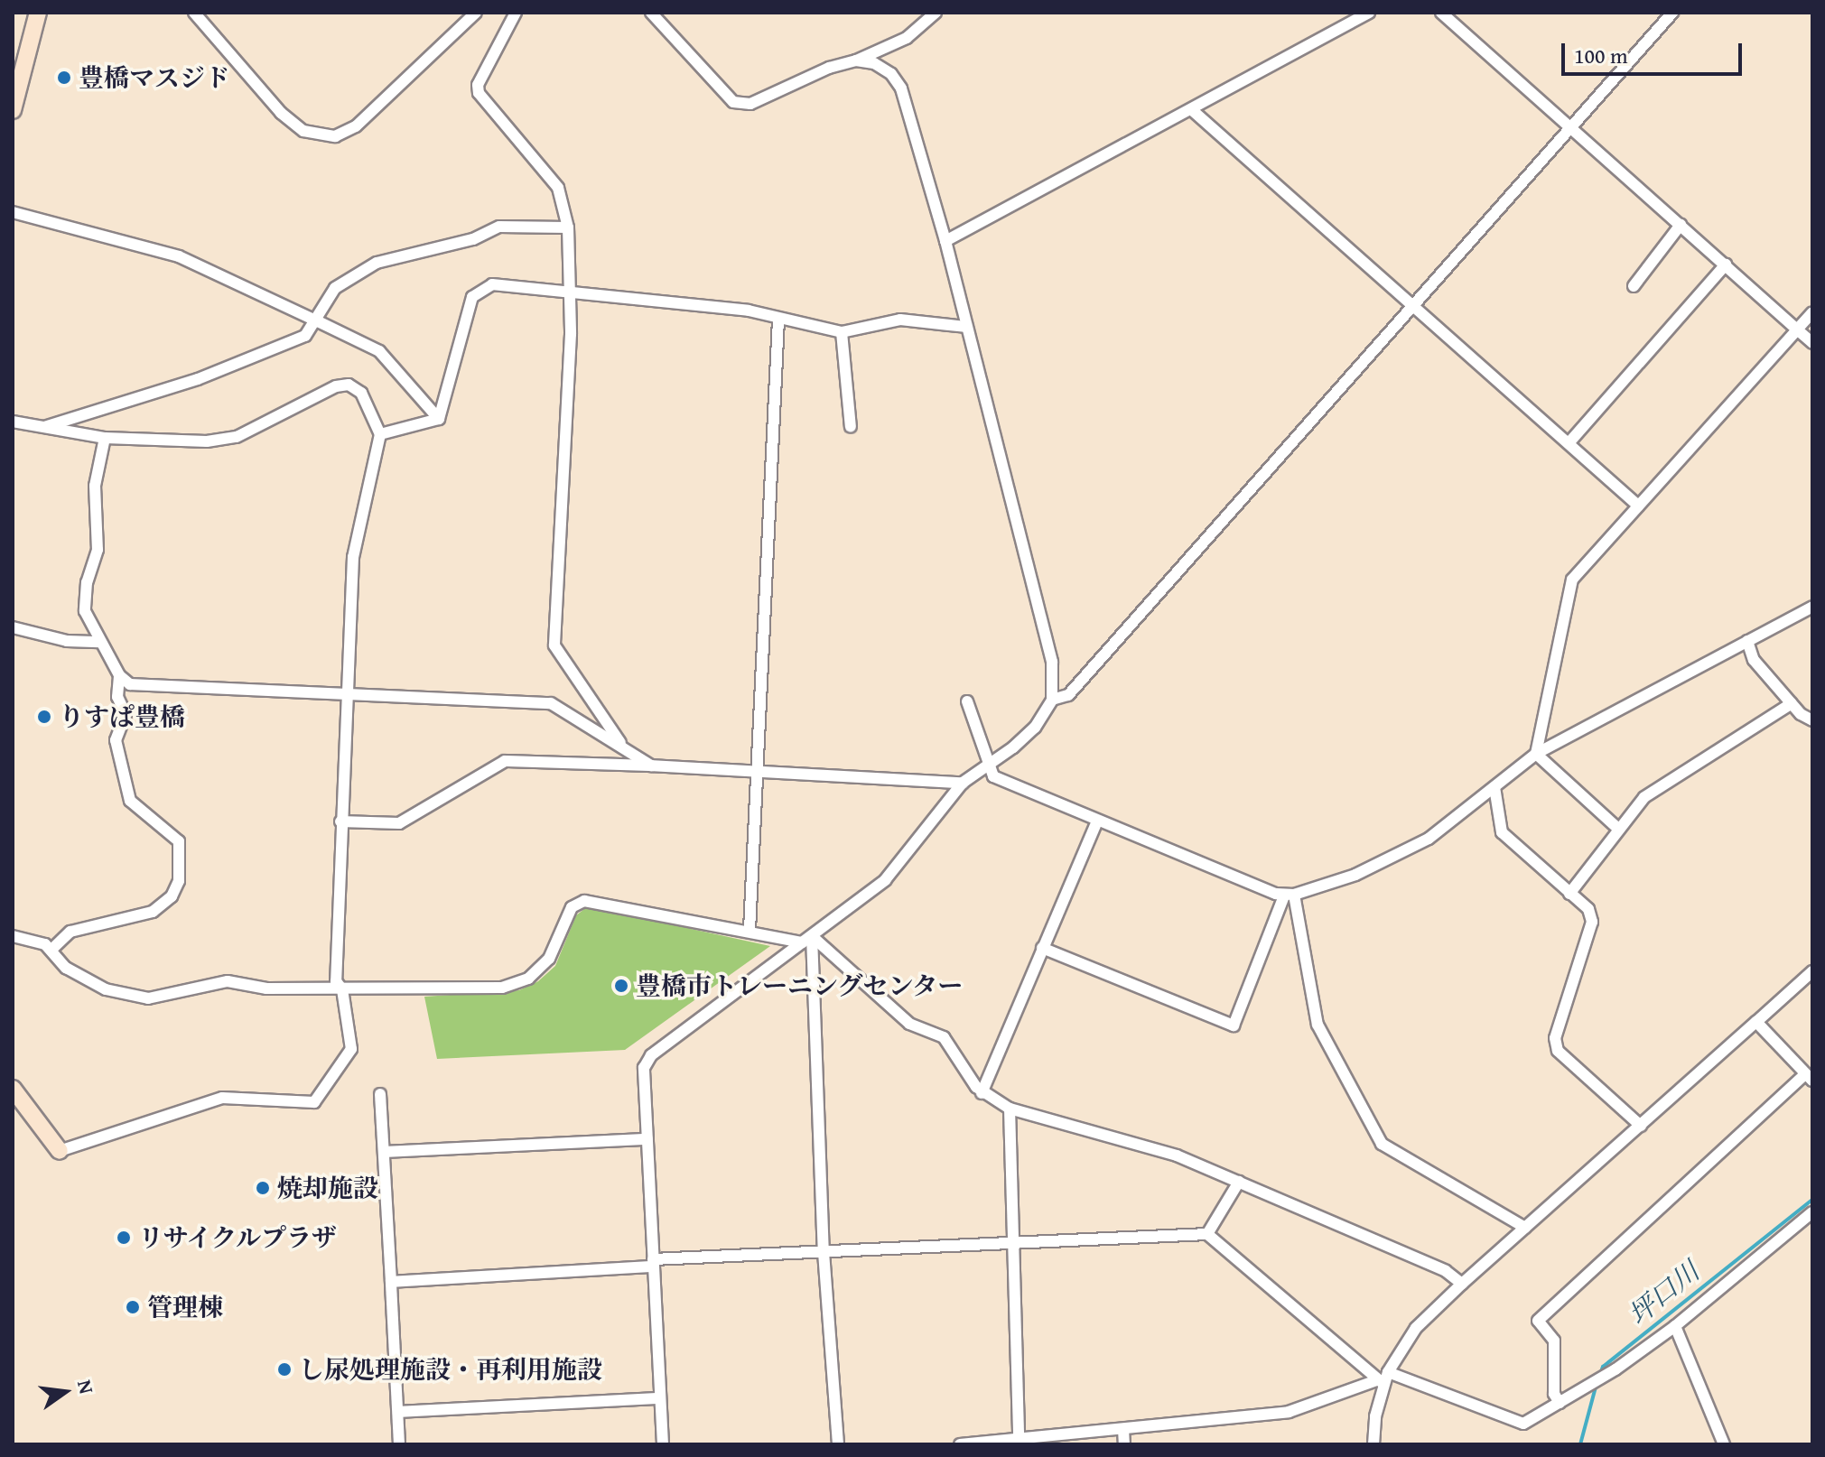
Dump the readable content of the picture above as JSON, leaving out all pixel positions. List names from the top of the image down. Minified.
{"water":["坪口川"],"places":["豊橋マスジド","りすぱ豊橋","豊橋市トレーニングセンター","焼却施設","リサイクルプラザ","管理棟","し尿処理施設・再利用施設"],"scale_bar":"100 m","north":"right"}
